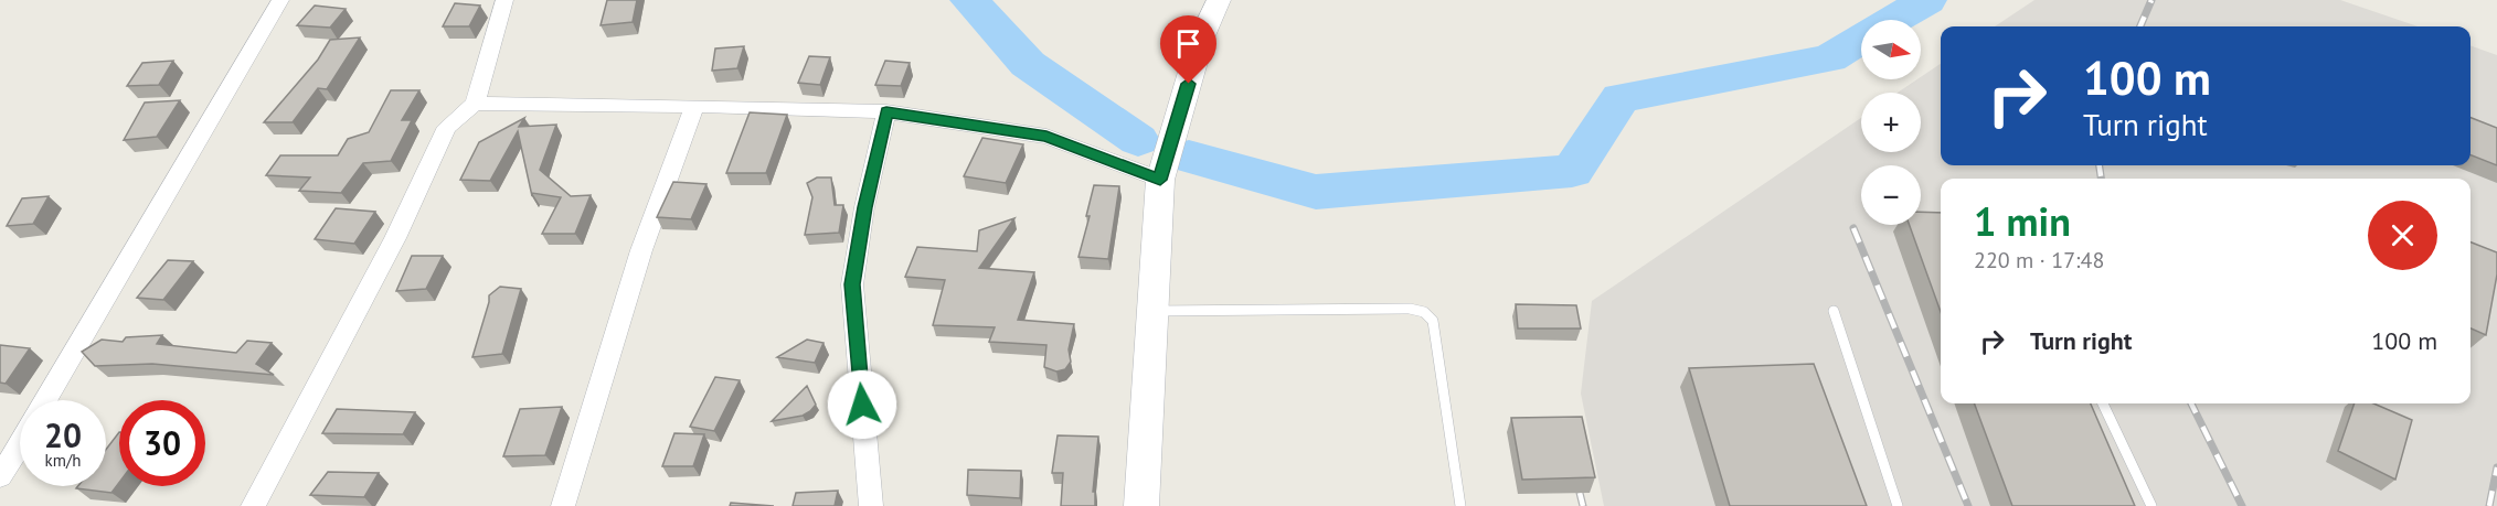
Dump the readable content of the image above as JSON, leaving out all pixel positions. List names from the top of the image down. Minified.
{"north":"right","page":{"map_buttons":["+","−"],"turn":["100 m","Turn right"],"heading":["1 min","220 m · 17:48"],"list":[{"name":"Turn right","value":"100 m"}],"speed":"20 km/h","limit":"30"}}
